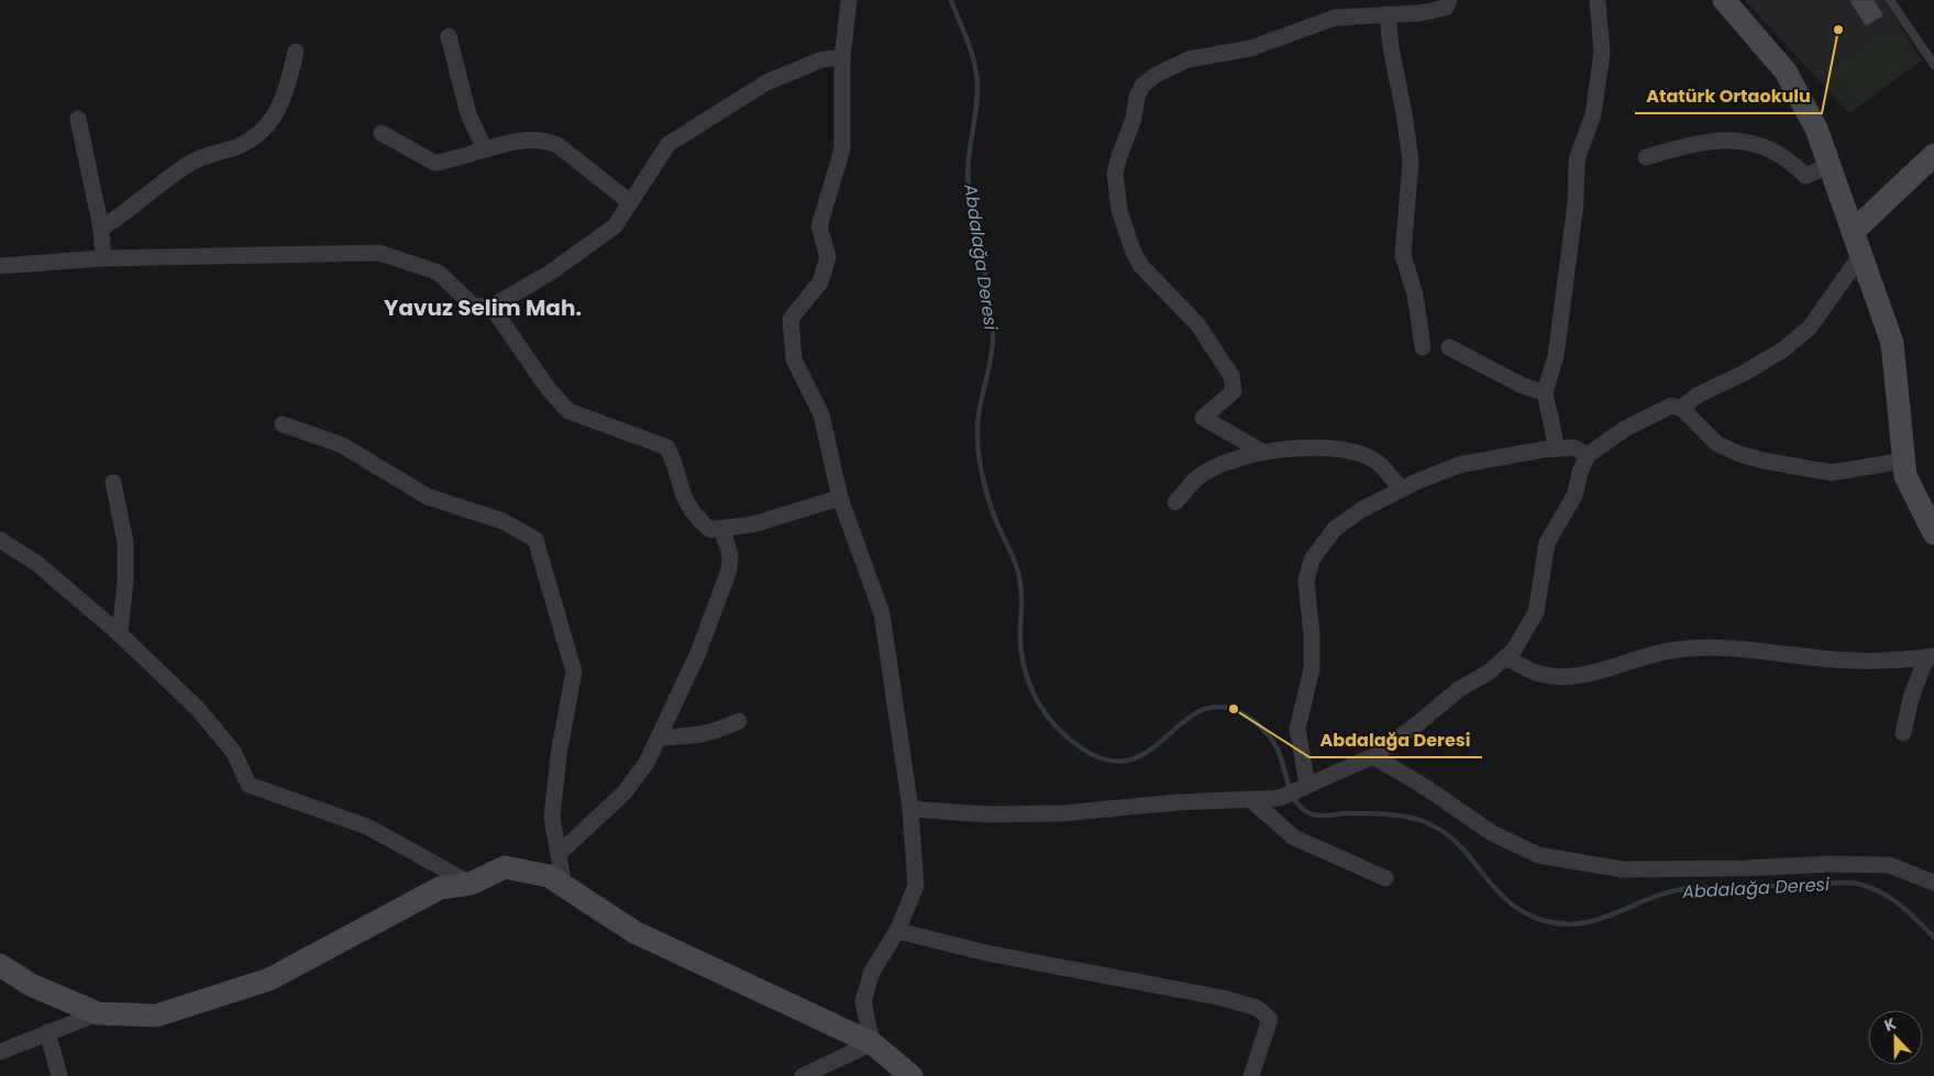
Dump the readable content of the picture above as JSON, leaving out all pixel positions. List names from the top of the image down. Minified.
{"districts":["Yavuz Selim Mah."],"water":["Abdalağa Deresi"],"places":["Atatürk Ortaokulu","Abdalağa Deresi"],"north":"top"}
